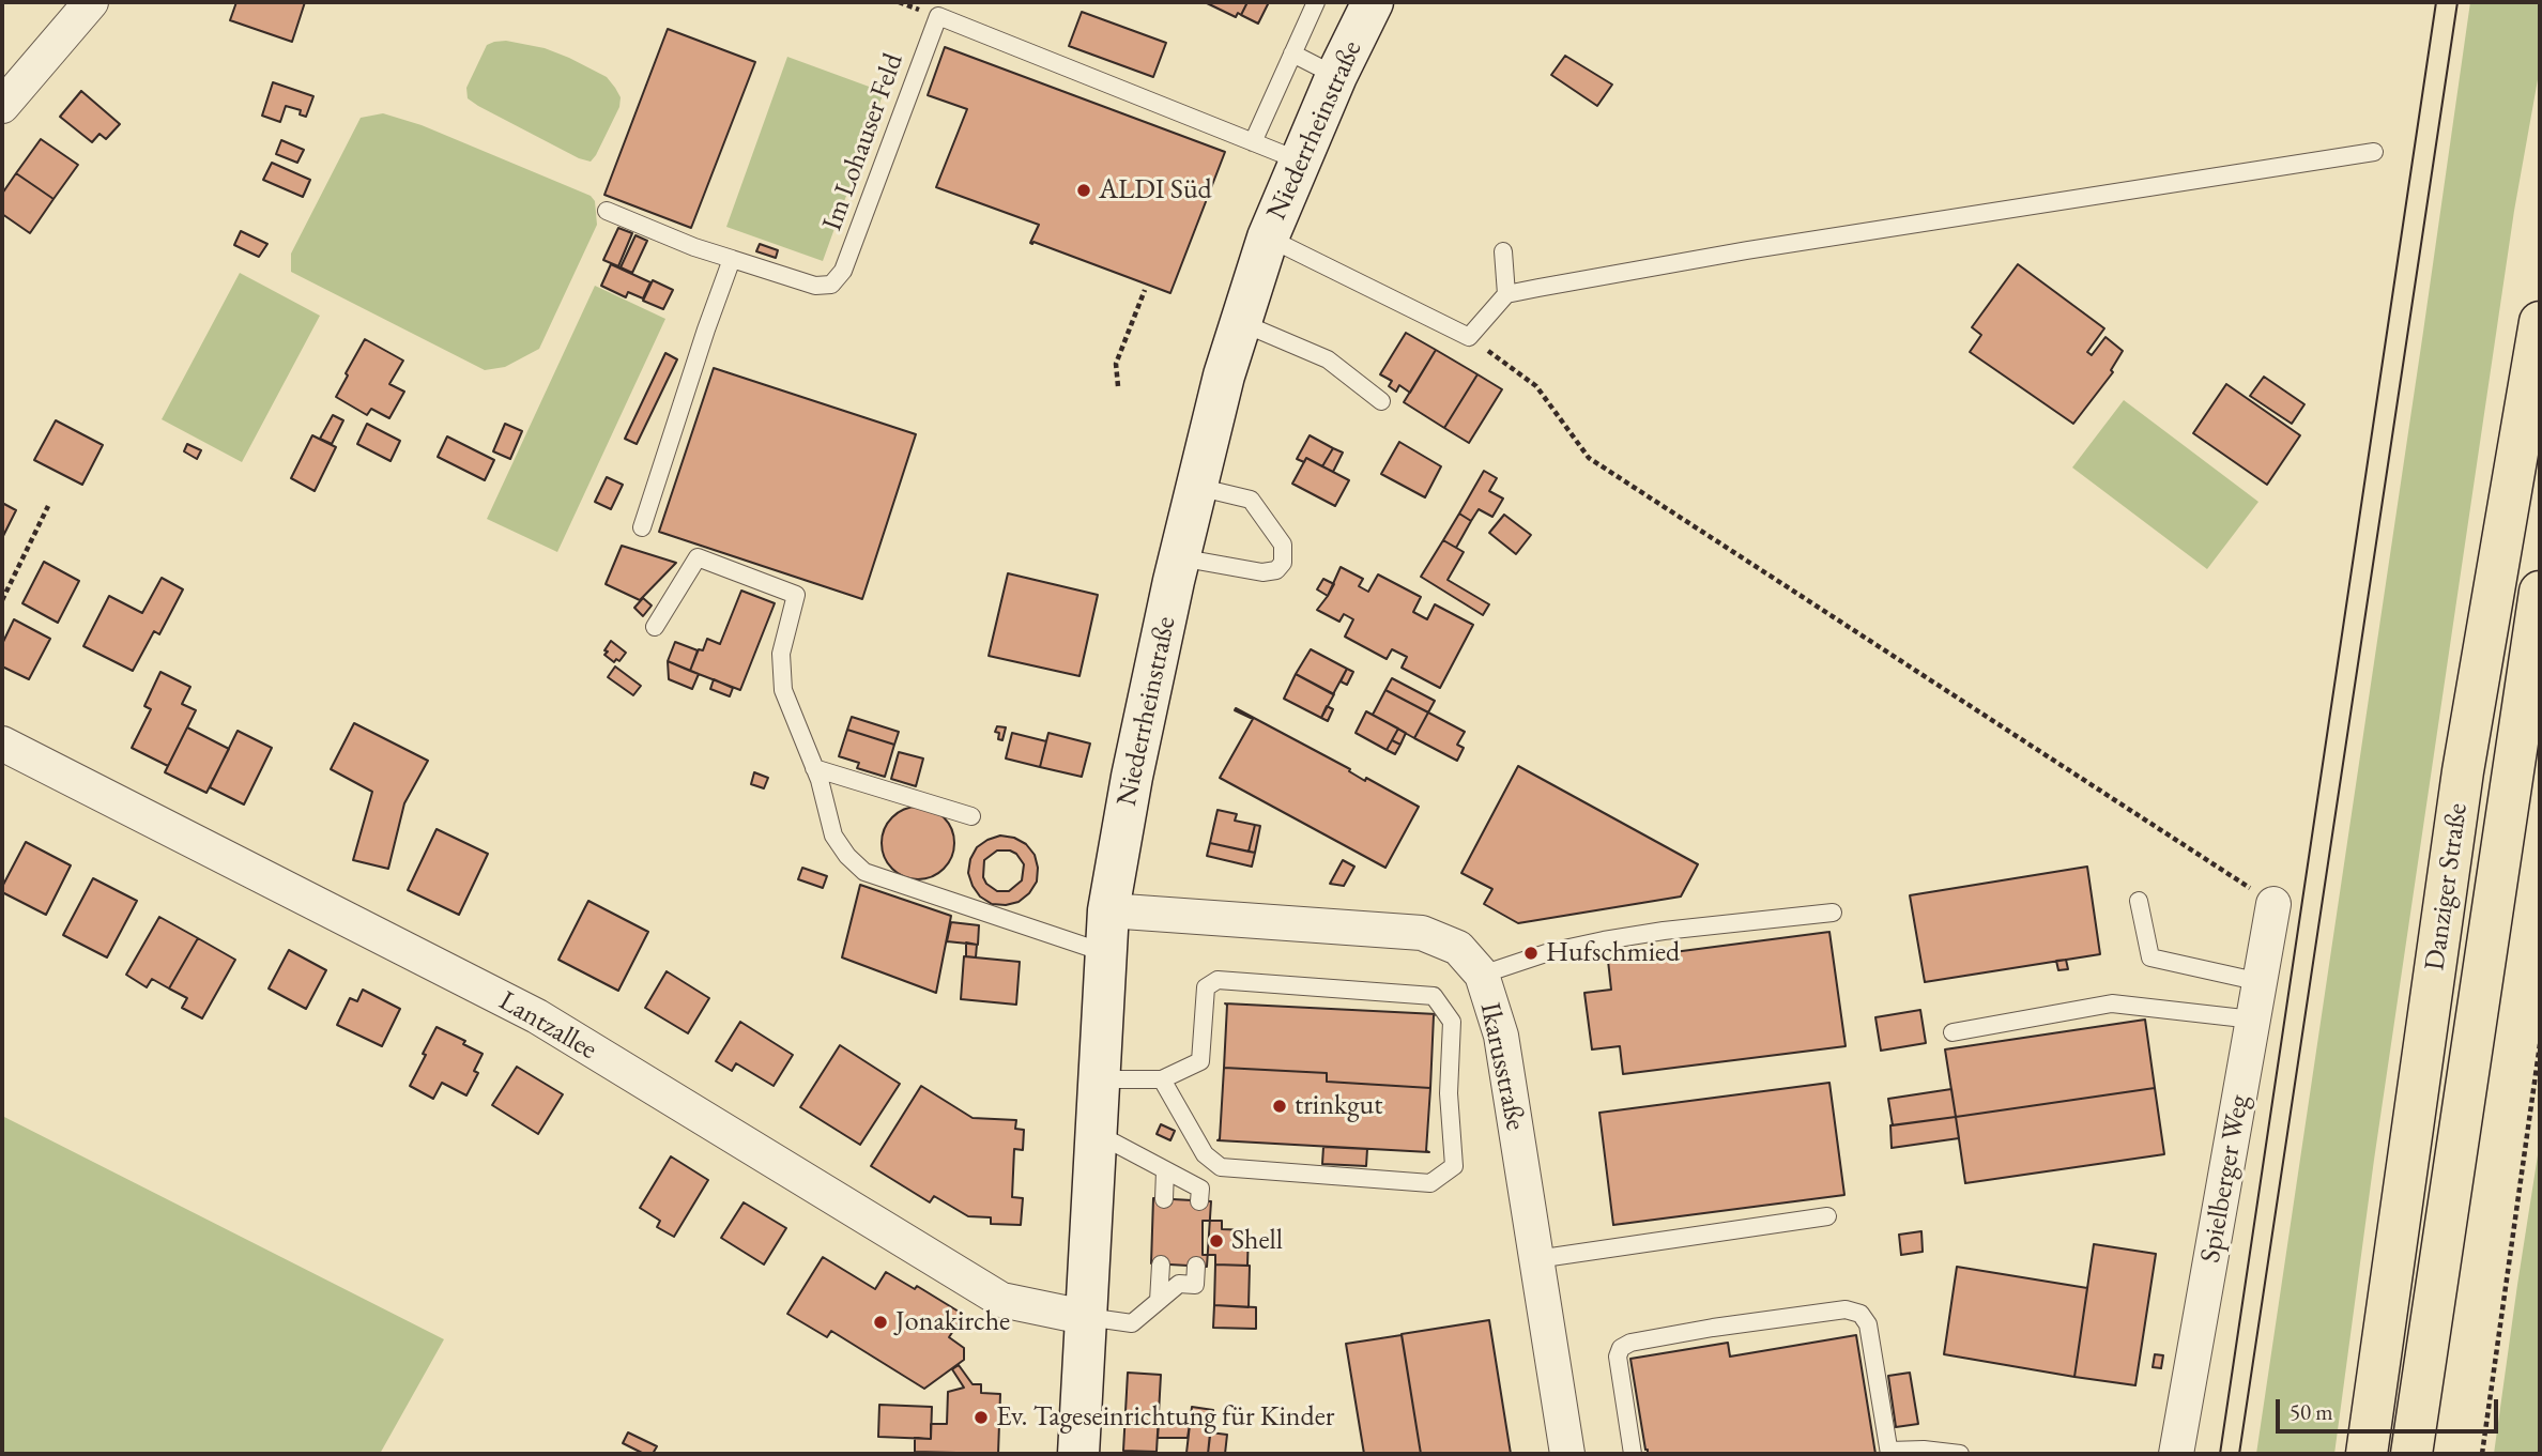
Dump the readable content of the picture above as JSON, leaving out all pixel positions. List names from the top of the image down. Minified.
{"streets":{"main road":["Danziger Straße"],"street":["Niederrheinstraße","Lantzallee","Ikarusstraße","Spielberger Weg"],"lane":["Im Lohauser Feld"]},"crossings":[["Niederrheinstraße","Im Lohauser Feld"],["Niederrheinstraße","Lantzallee"],["Niederrheinstraße","Ikarusstraße"]],"places":["ALDI Süd","Hufschmied","trinkgut","Shell","Jonakirche","Ev. Tageseinrichtung für Kinder"],"scale_bar":"50 m"}
